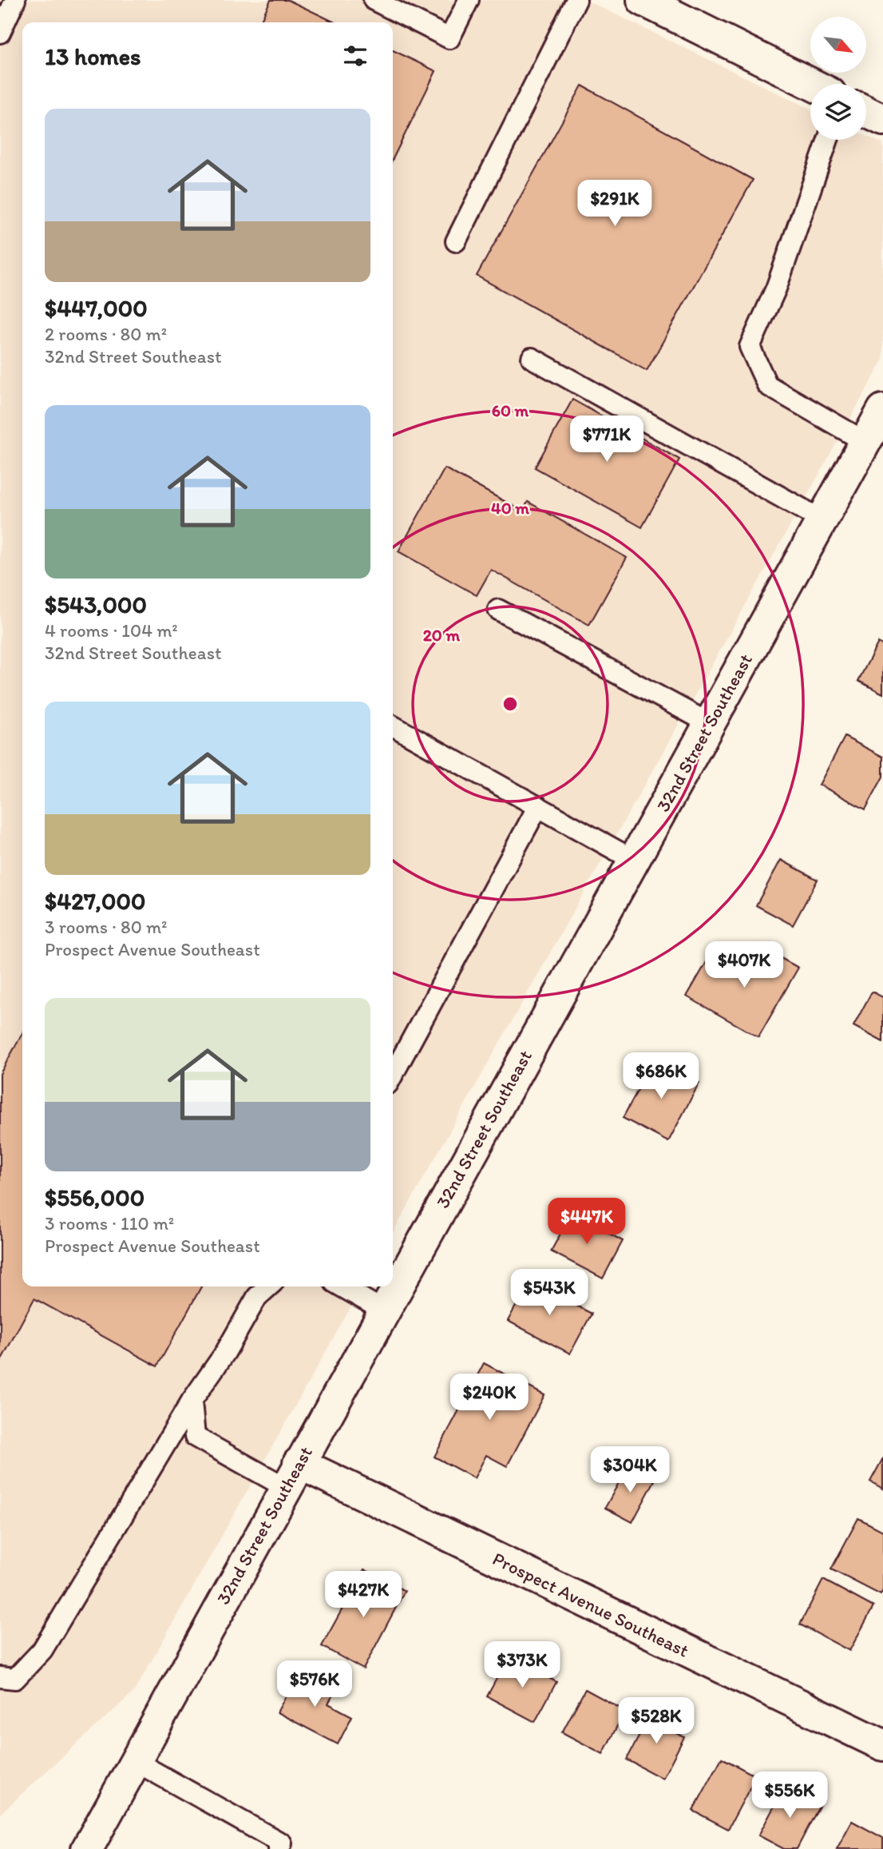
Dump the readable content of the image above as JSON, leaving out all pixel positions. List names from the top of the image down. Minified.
{"streets":{"street":["32nd Street Southeast","Prospect Avenue Southeast"]},"crossings":[["32nd Street Southeast","Prospect Avenue Southeast"]],"north":"bottom right","page":{"heading":"13 homes","list":[{"name":"$447,000","note":"2 rooms · 80 m² · 32nd Street Southeast"},{"name":"$543,000","note":"4 rooms · 104 m² · 32nd Street Southeast"},{"name":"$427,000","note":"3 rooms · 80 m² · Prospect Avenue Southeast"},{"name":"$556,000","note":"3 rooms · 110 m² · Prospect Avenue Southeast"}],"price":["$291K","$771K","$407K","$686K","$447K","$543K","$240K","$304K","$427K","$373K","$576K","$528K","$556K"]},"rings":["60 m","40 m","20 m"]}
